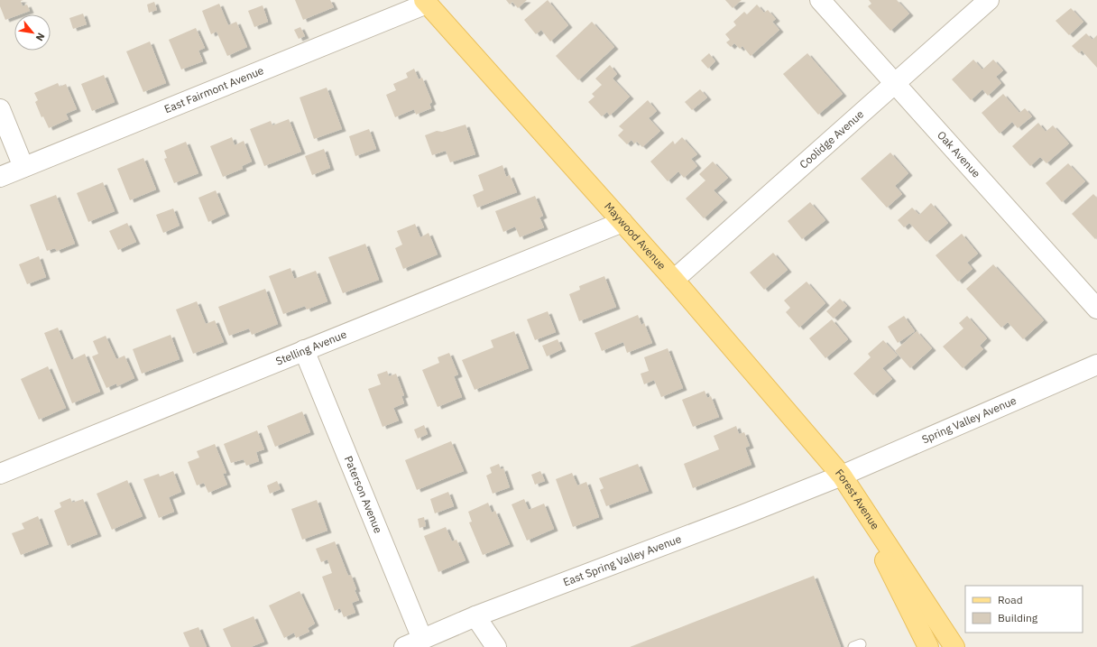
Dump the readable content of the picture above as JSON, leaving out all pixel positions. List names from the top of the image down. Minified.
{"streets":{"main road":["Maywood Avenue","Forest Avenue"],"street":["East Fairmont Avenue","Coolidge Avenue","Oak Avenue","Stelling Avenue","Spring Valley Avenue","Paterson Avenue","East Spring Valley Avenue"]},"crossings":[["East Fairmont Avenue","Maywood Avenue"],["Coolidge Avenue","Oak Avenue"],["Coolidge Avenue","Maywood Avenue"],["Maywood Avenue","Stelling Avenue"],["Maywood Avenue","Spring Valley Avenue"],["Maywood Avenue","Forest Avenue"],["Maywood Avenue","East Spring Valley Avenue"],["Stelling Avenue","Paterson Avenue"],["Spring Valley Avenue","Forest Avenue"],["Spring Valley Avenue","East Spring Valley Avenue"],["Paterson Avenue","East Spring Valley Avenue"],["Forest Avenue","East Spring Valley Avenue"]],"legend":["Road","Building"],"north":"bottom right"}
